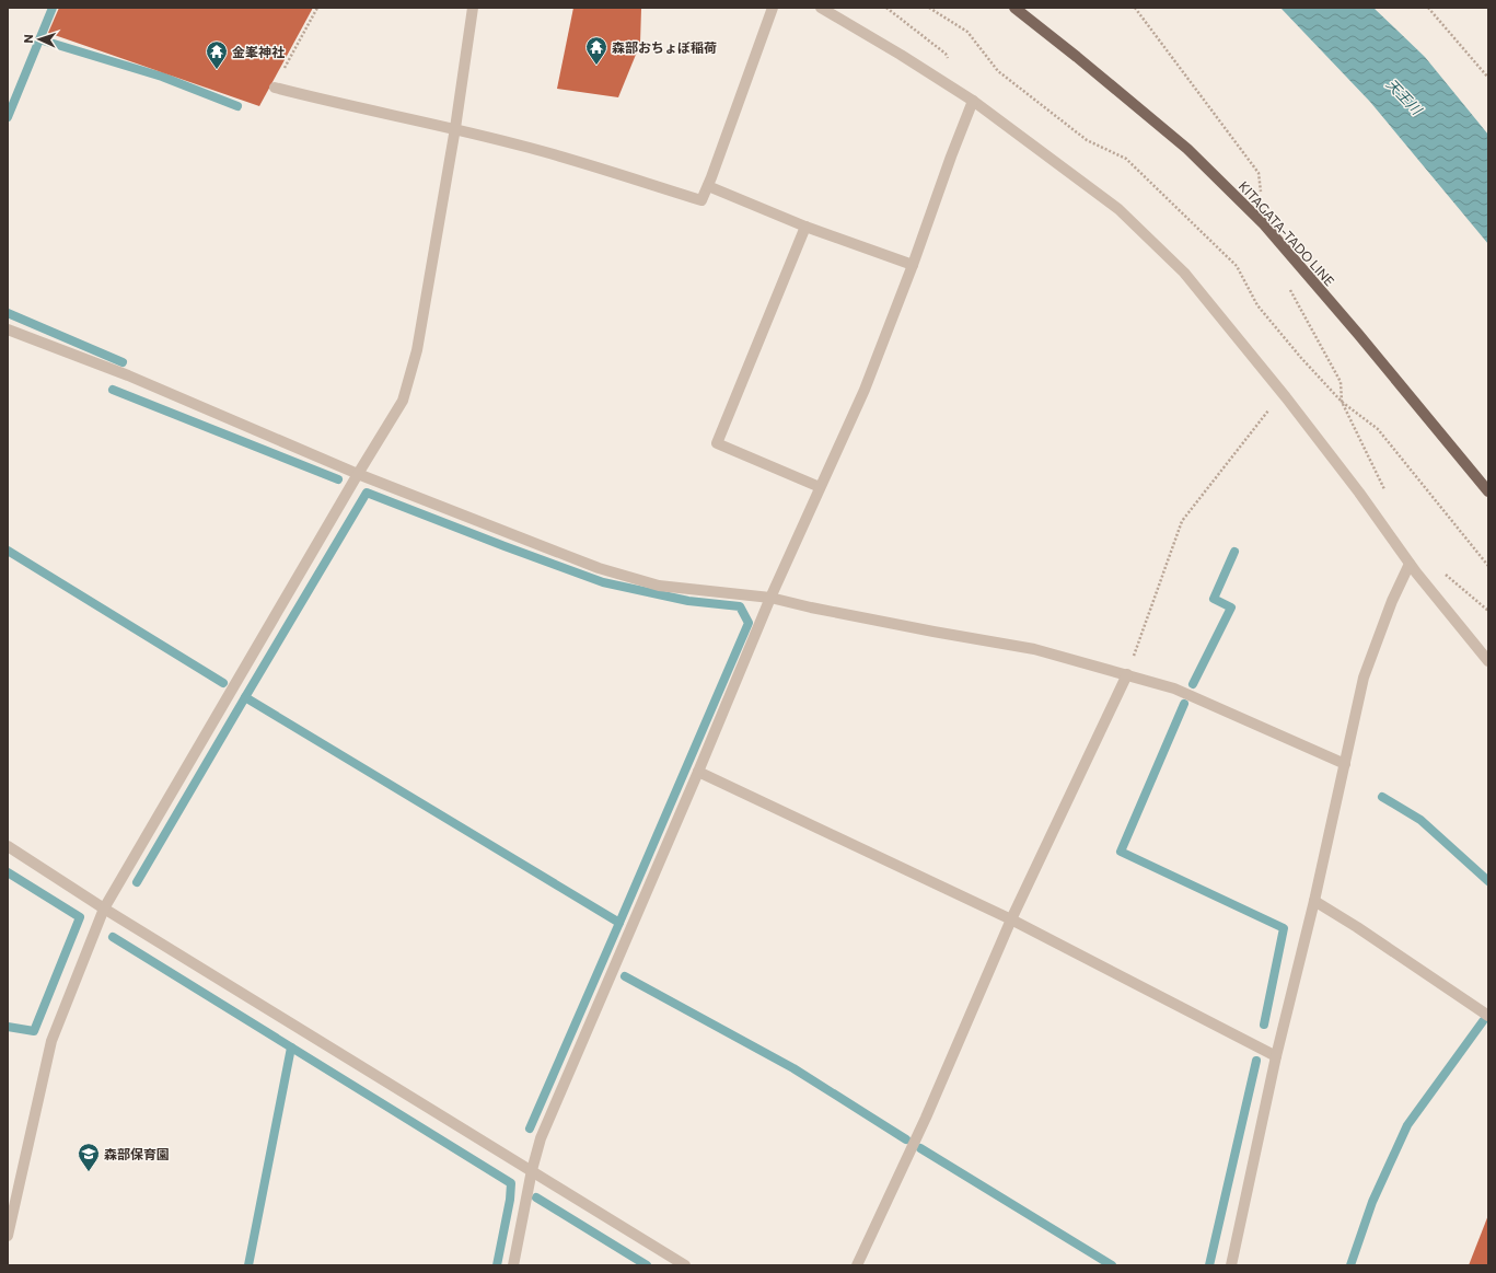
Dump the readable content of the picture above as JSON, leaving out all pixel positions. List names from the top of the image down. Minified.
{"streets":{"main road":["KITAGATA-TADO LINE"]},"water":["天王川"],"places":{"temple":["森部おちょぼ稲荷","金峯神社"],"school or university":["森部保育園"]},"north":"left"}
